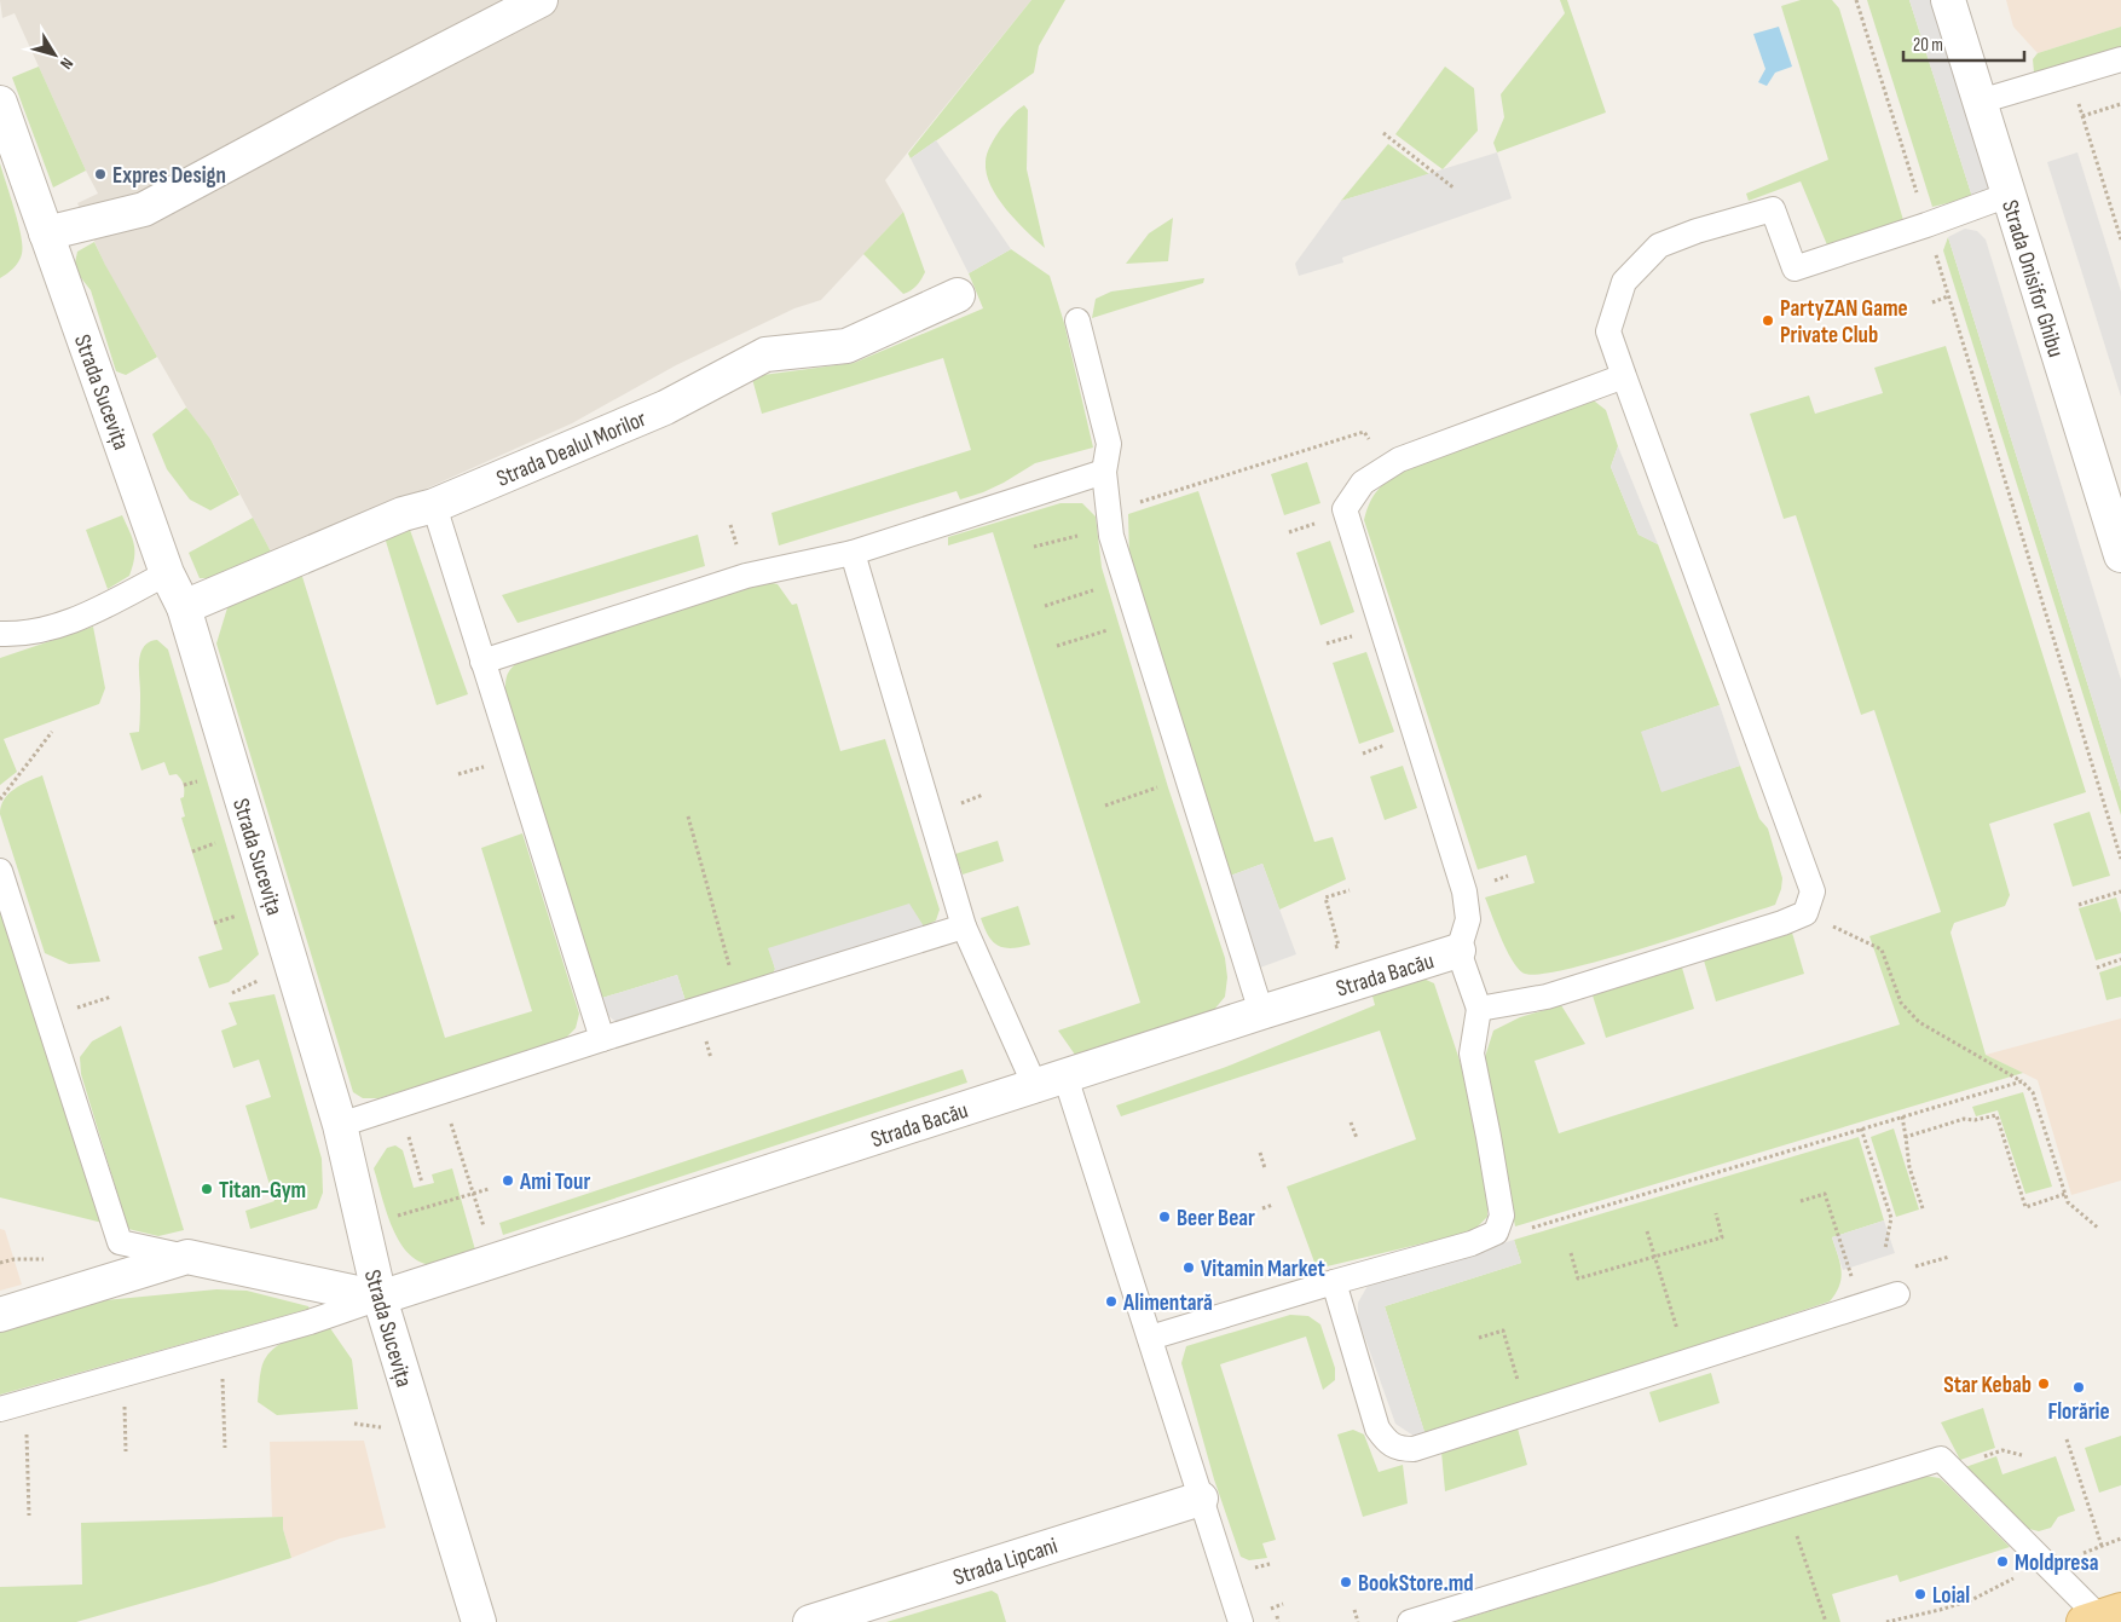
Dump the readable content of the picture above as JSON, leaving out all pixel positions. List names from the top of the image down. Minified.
{"streets":{"street":["Strada Onisifor Ghibu","Strada Sucevița","Strada Dealul Morilor","Strada Bacău","Strada Lipcani"]},"crossings":[["Strada Sucevița","Strada Dealul Morilor"],["Strada Sucevița","Strada Bacău"]],"places":["Expres Design","PartyZAN Game Private Club","Ami Tour","Titan-Gym","Beer Bear","Vitamin Market","Alimentară","Star Kebab","Florărie","Moldpresa","BookStore.md","Loial"],"scale_bar":"20 m","north":"bottom right"}
